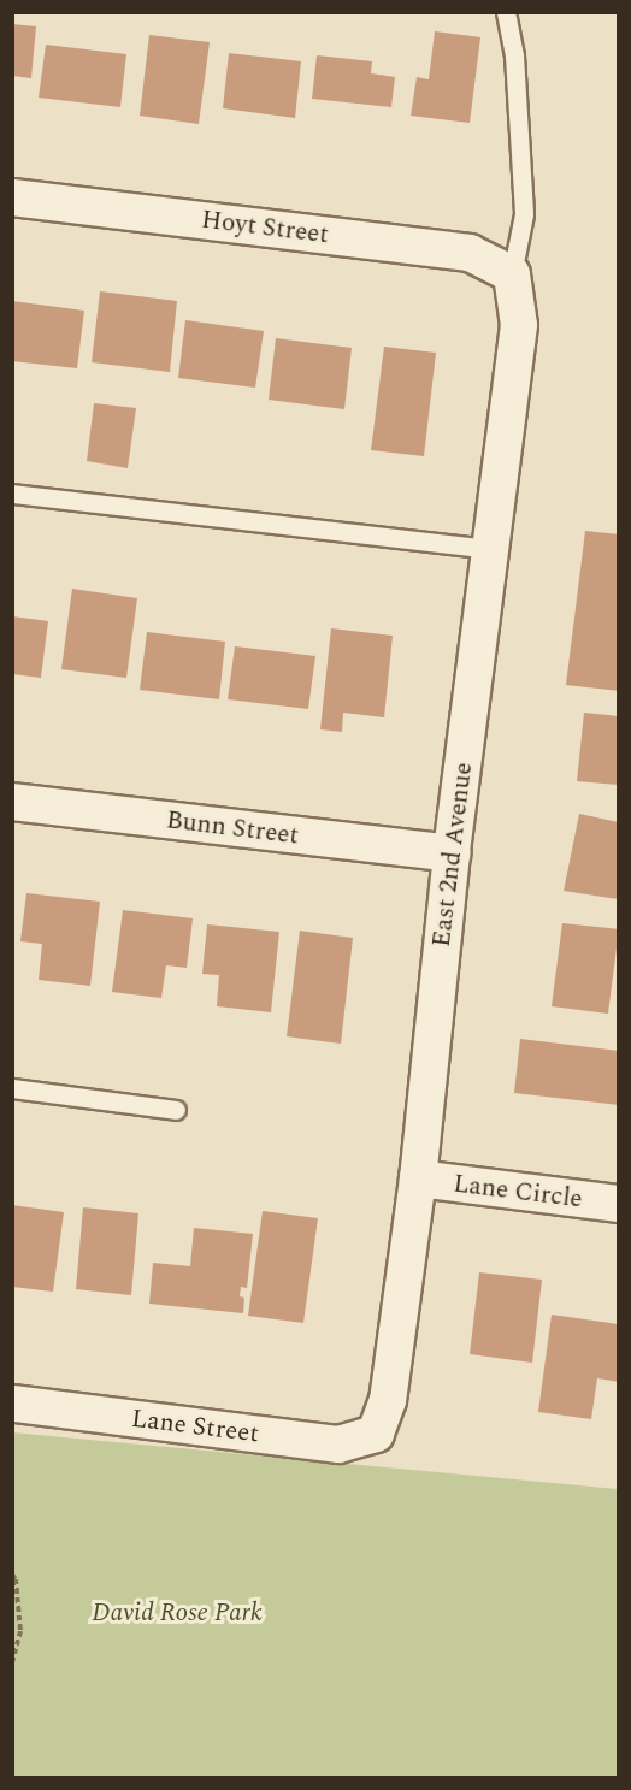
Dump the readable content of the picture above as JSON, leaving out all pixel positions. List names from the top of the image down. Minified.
{"streets":{"street":["Hoyt Street","Bunn Street","East 2nd Avenue","Lane Circle","Lane Street"]},"crossings":[["Hoyt Street","East 2nd Avenue"],["Bunn Street","East 2nd Avenue"],["East 2nd Avenue","Lane Circle"],["East 2nd Avenue","Lane Street"]],"parks":["David Rose Park"]}
